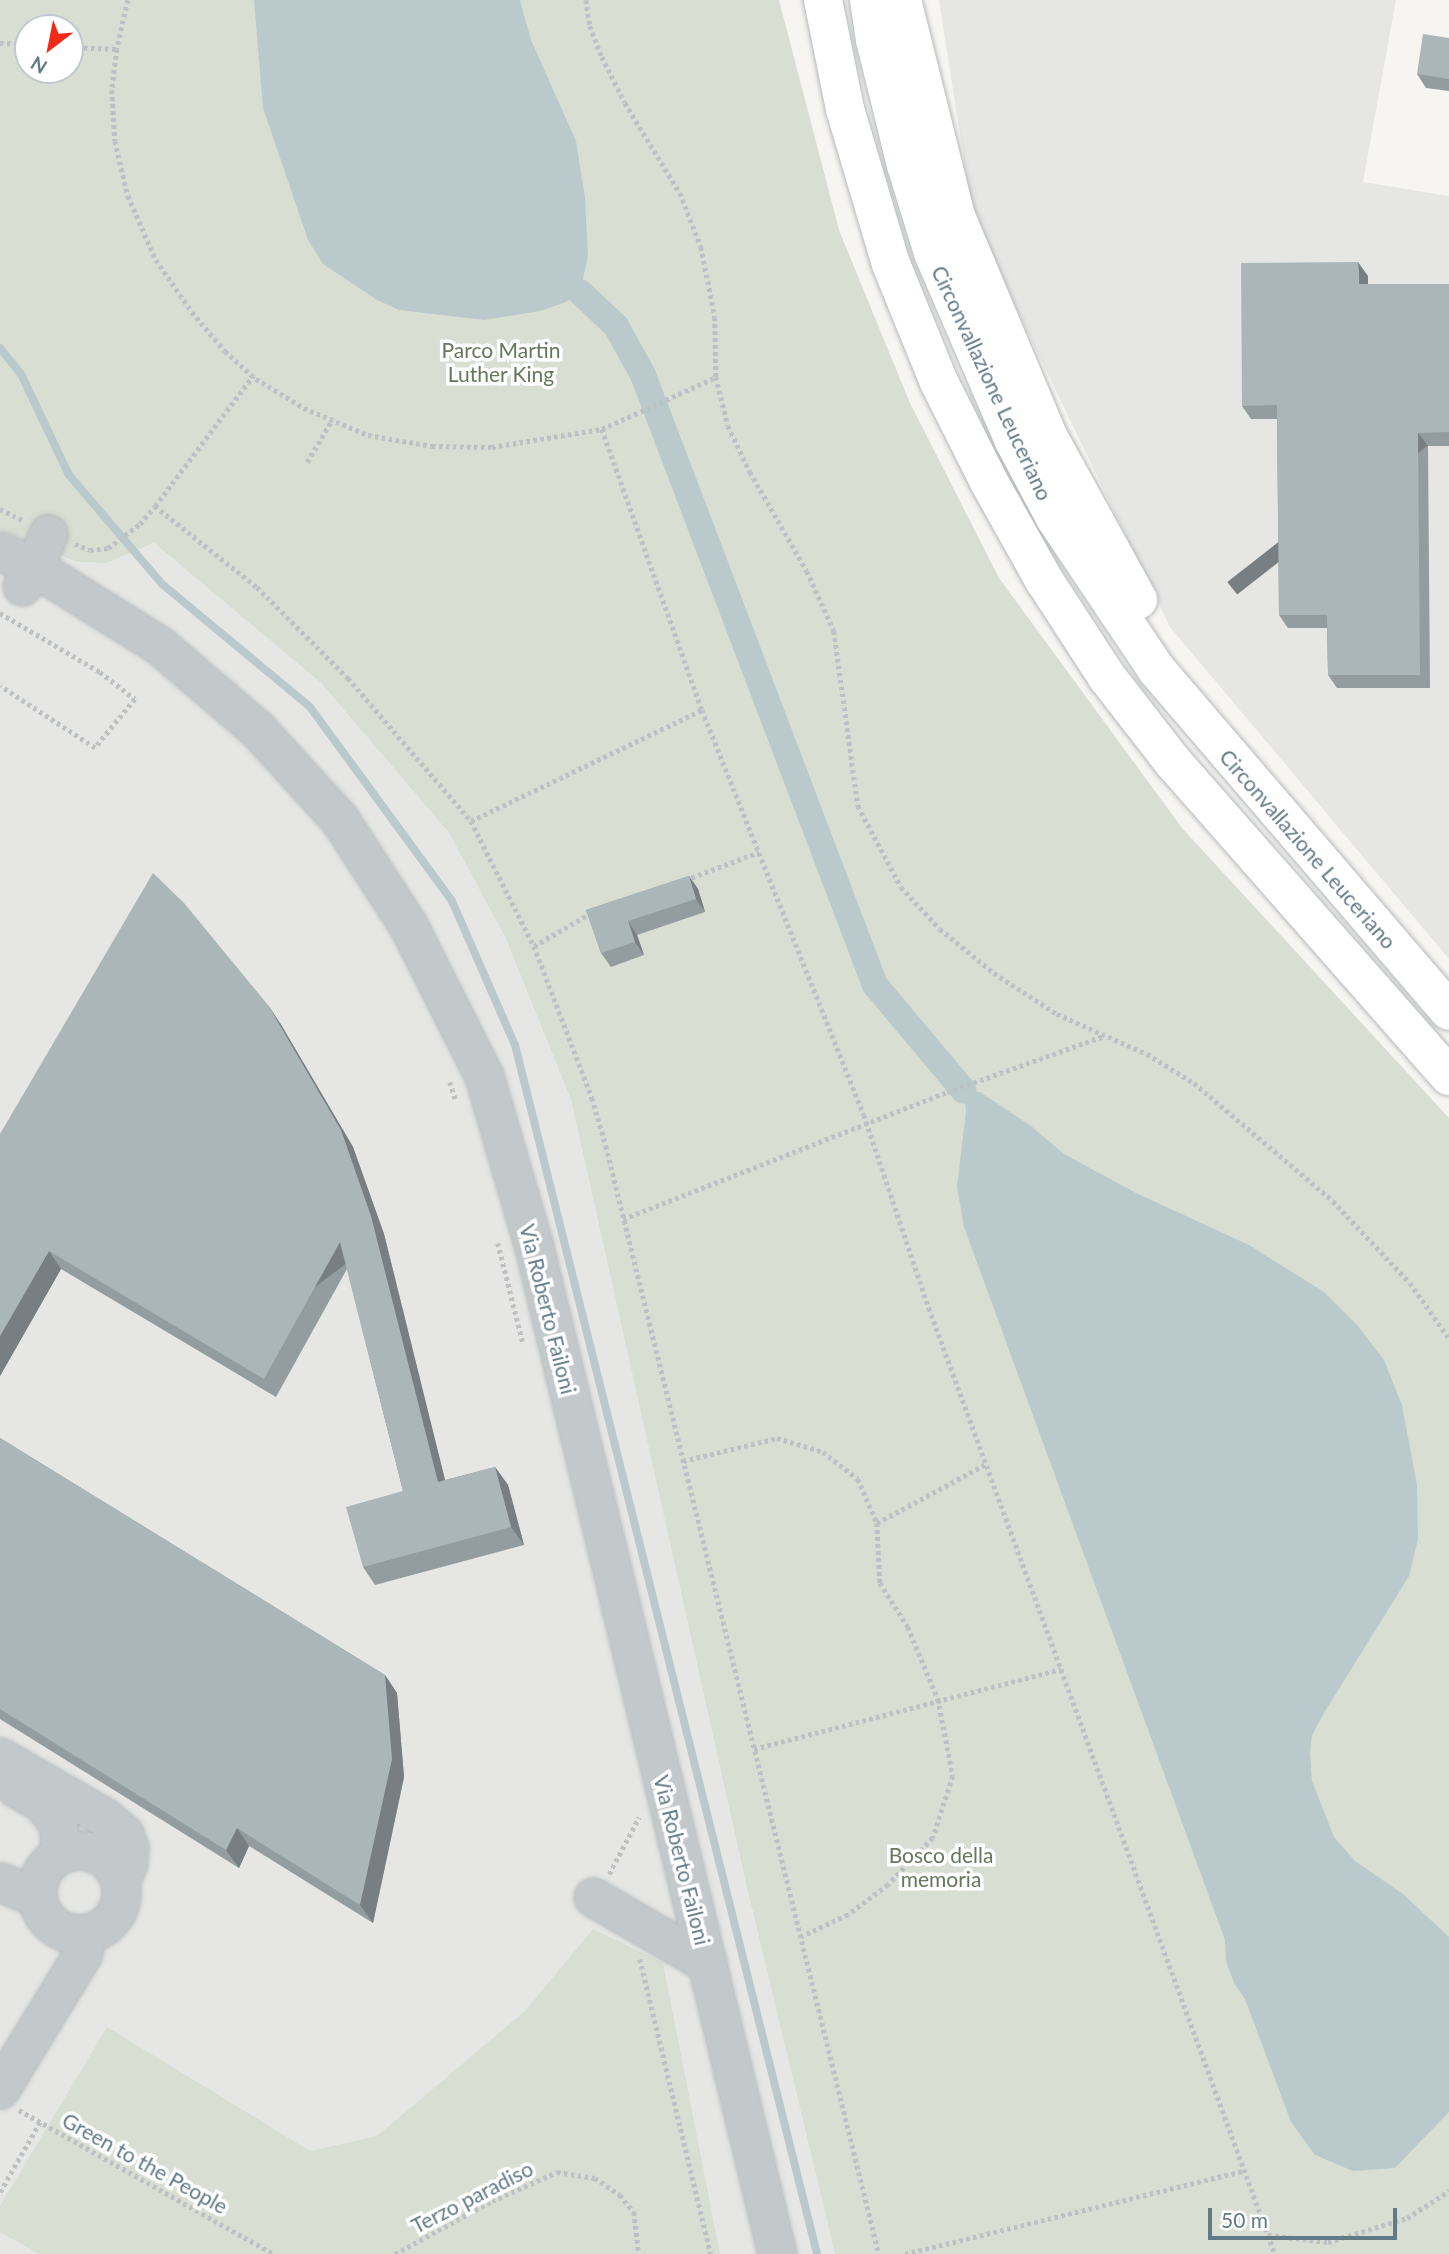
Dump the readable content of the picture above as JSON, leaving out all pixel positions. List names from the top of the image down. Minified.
{"streets":{"highway":["Circonvallazione Leuceriano"],"street":["Via Roberto Failoni"],"path":["Green to the People","Terzo paradiso"]},"parks":["Parco Martin Luther King","Bosco della memoria"],"scale_bar":"50 m","north":"bottom left"}
